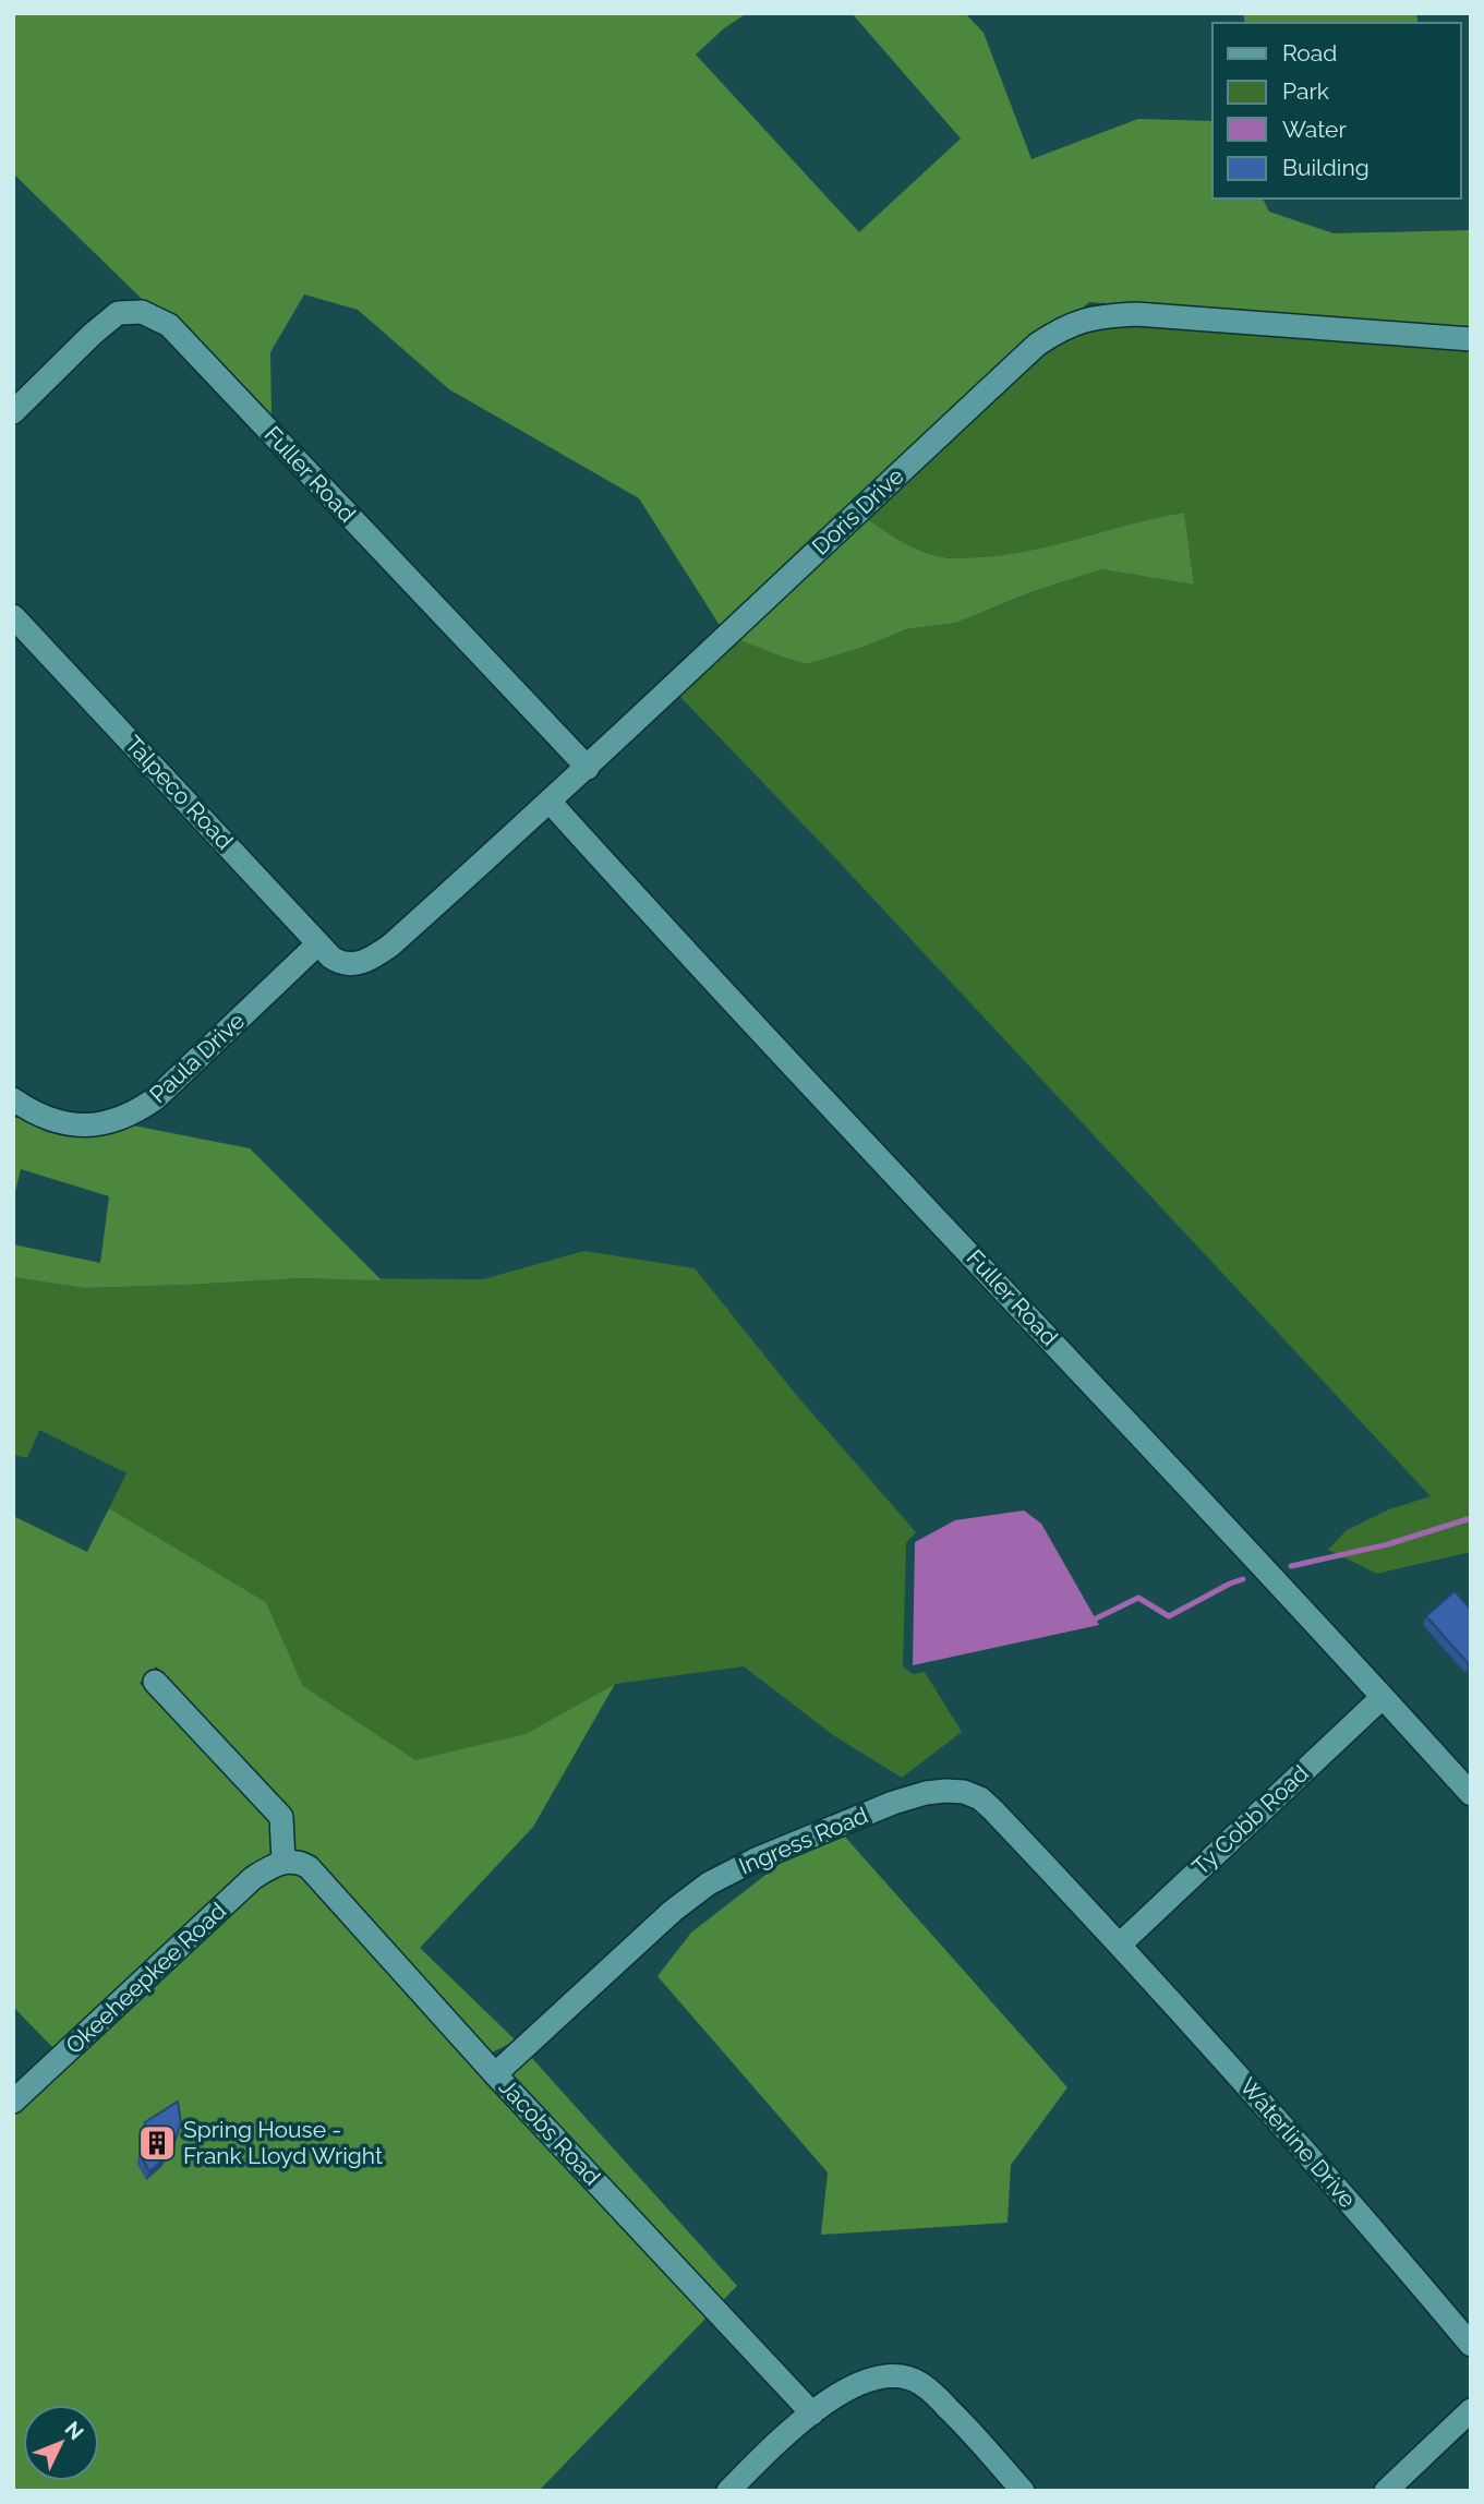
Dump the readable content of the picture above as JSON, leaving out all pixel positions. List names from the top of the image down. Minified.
{"streets":{"street":["Fuller Road","Doris Drive","Talpeco Road","Paula Drive","Ty Cobb Road","Ingress Road","Okeeheepkee Road","Jacobs Road","Waterline Drive"]},"crossings":[["Fuller Road","Doris Drive"],["Fuller Road","Ty Cobb Road"],["Doris Drive","Talpeco Road"],["Talpeco Road","Paula Drive"],["Ty Cobb Road","Ingress Road"],["Ty Cobb Road","Waterline Drive"],["Ingress Road","Jacobs Road"],["Ingress Road","Waterline Drive"],["Okeeheepkee Road","Jacobs Road"]],"places":{"building":["Spring House - Frank Lloyd Wright"]},"legend":["Road","Park","Water","Building"],"north":"top right"}
